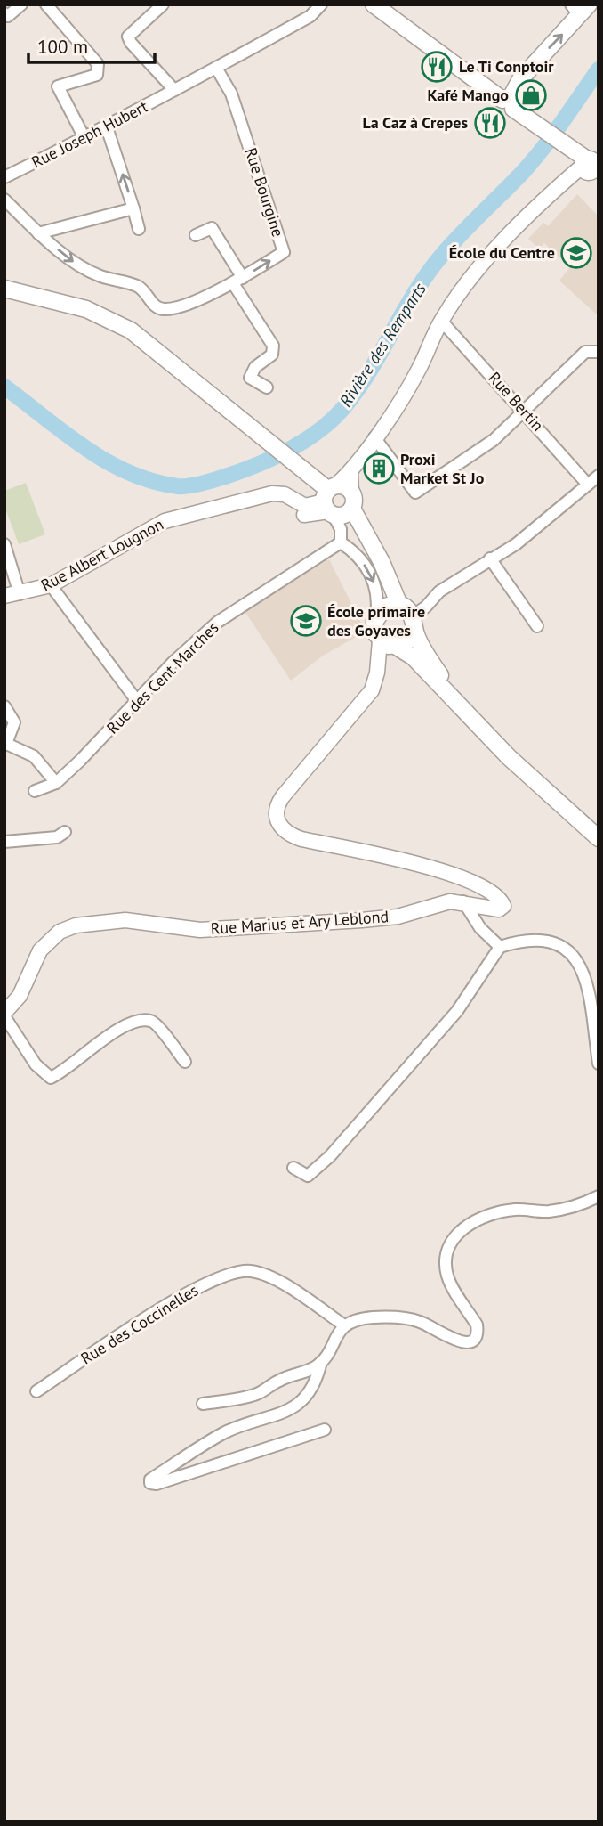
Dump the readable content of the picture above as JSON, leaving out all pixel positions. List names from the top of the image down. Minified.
{"streets":{"main road":["Rue Albert Lougnon","Rue Marius et Ary Leblond"],"street":["Rue Joseph Hubert","Rue Bourgine","Rue Bertin","Rue des Cent Marches","Rue des Coccinelles"]},"crossings":[["Rue Joseph Hubert","Rue Bourgine"]],"water":["Rivière des Remparts"],"places":{"restaurant":["Le Ti Conptoir","La Caz à Crepes"],"shop":["Kafé Mango"],"school or university":["École du Centre","École primaire des Goyaves"],"building":["Proxi Market St Jo"]},"scale_bar":"100 m"}
